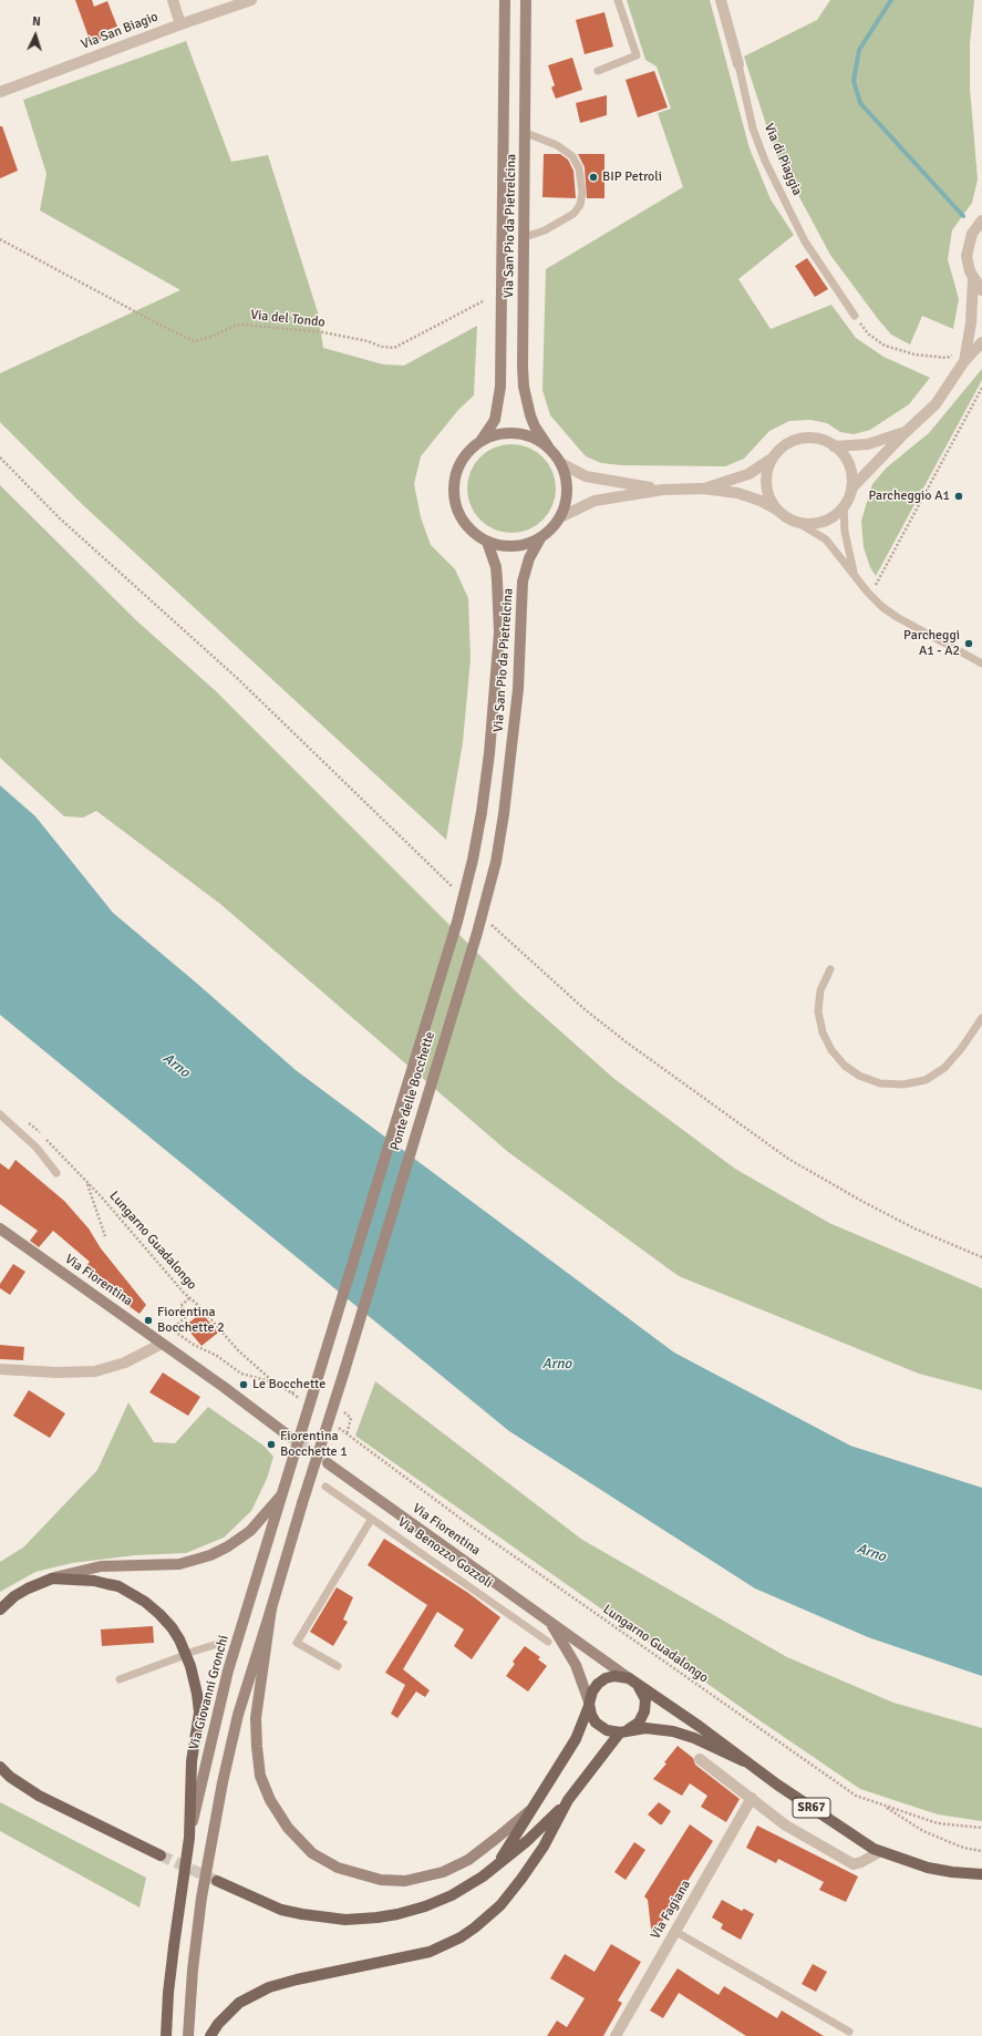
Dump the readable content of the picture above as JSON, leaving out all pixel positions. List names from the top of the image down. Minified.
{"streets":{"main road":["Via San Pio da Pietrelcina","Ponte delle Bocchette","Via Fiorentina","Via Giovanni Gronchi","SR67"],"street":["Via San Biagio","Via di Piaggia","Via Fagiana"],"lane":["Via Benozzo Gozzoli"],"path":["Via del Tondo","Lungarno Guadalongo"]},"crossings":[["Via San Pio da Pietrelcina","Ponte delle Bocchette"],["Ponte delle Bocchette","Via Giovanni Gronchi"]],"water":["Arno"],"places":["BIP Petroli","Parcheggio A1","Parcheggi A1 - A2","Fiorentina Bocchette 2","Le Bocchette","Fiorentina Bocchette 1"],"north":"top"}
